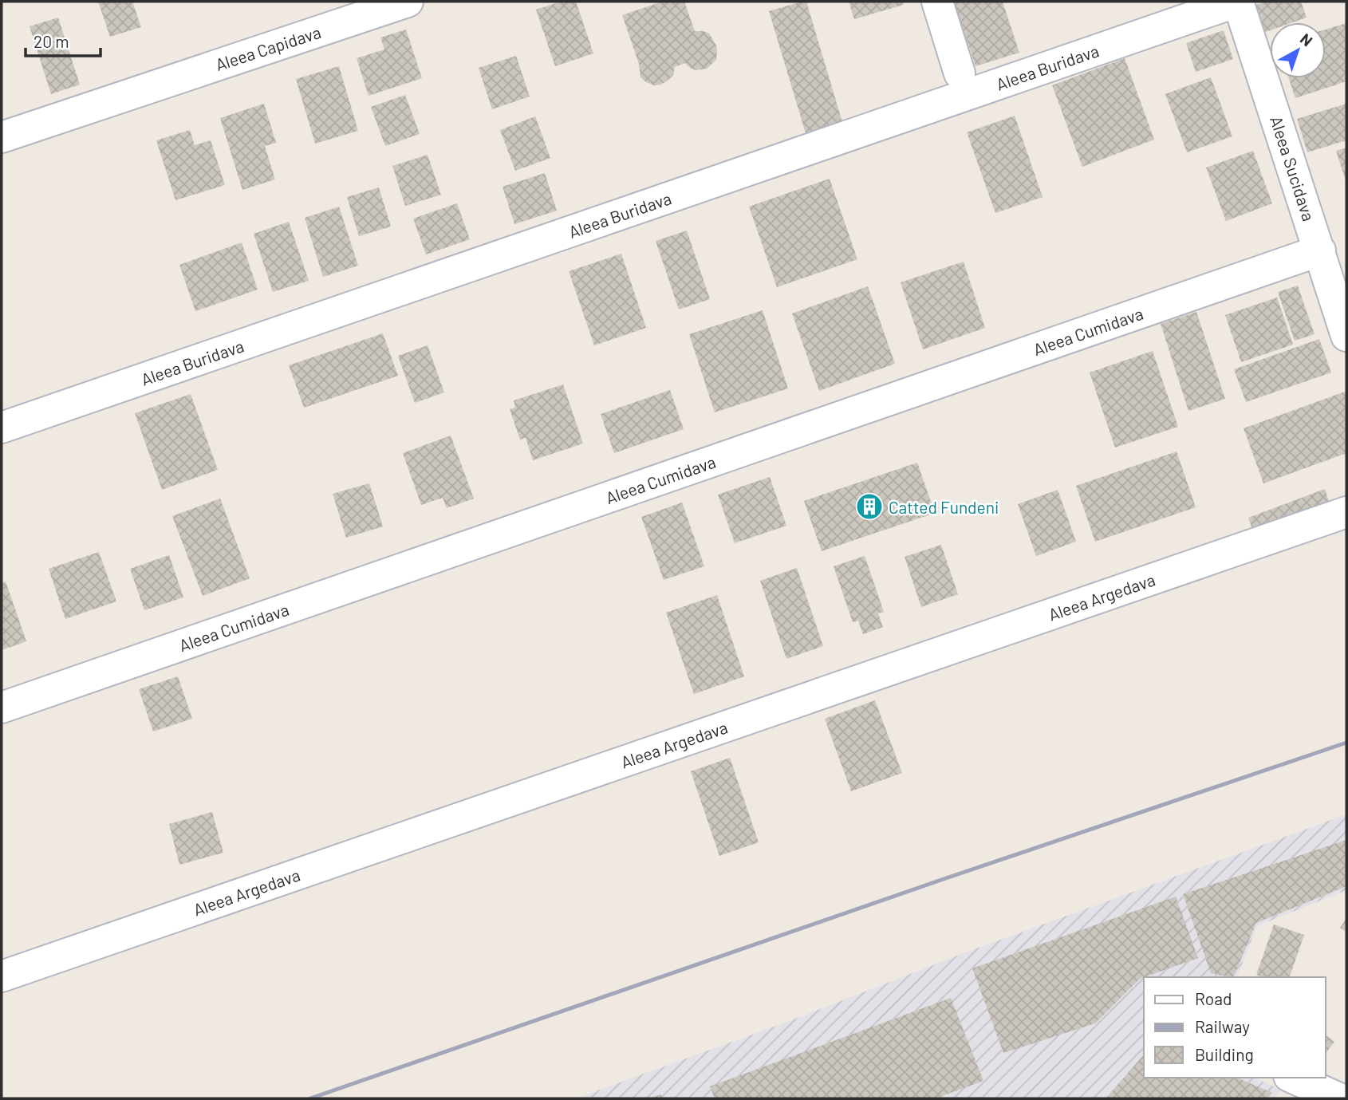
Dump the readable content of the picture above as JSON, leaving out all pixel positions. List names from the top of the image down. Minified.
{"streets":{"street":["Aleea Capidava","Aleea Buridava","Aleea Sucidava","Aleea Cumidava","Aleea Argedava"]},"crossings":[["Aleea Buridava","Aleea Sucidava"],["Aleea Sucidava","Aleea Cumidava"]],"places":{"building":["Catted Fundeni"]},"legend":["Road","Railway","Building"],"scale_bar":"20 m","north":"top right"}
